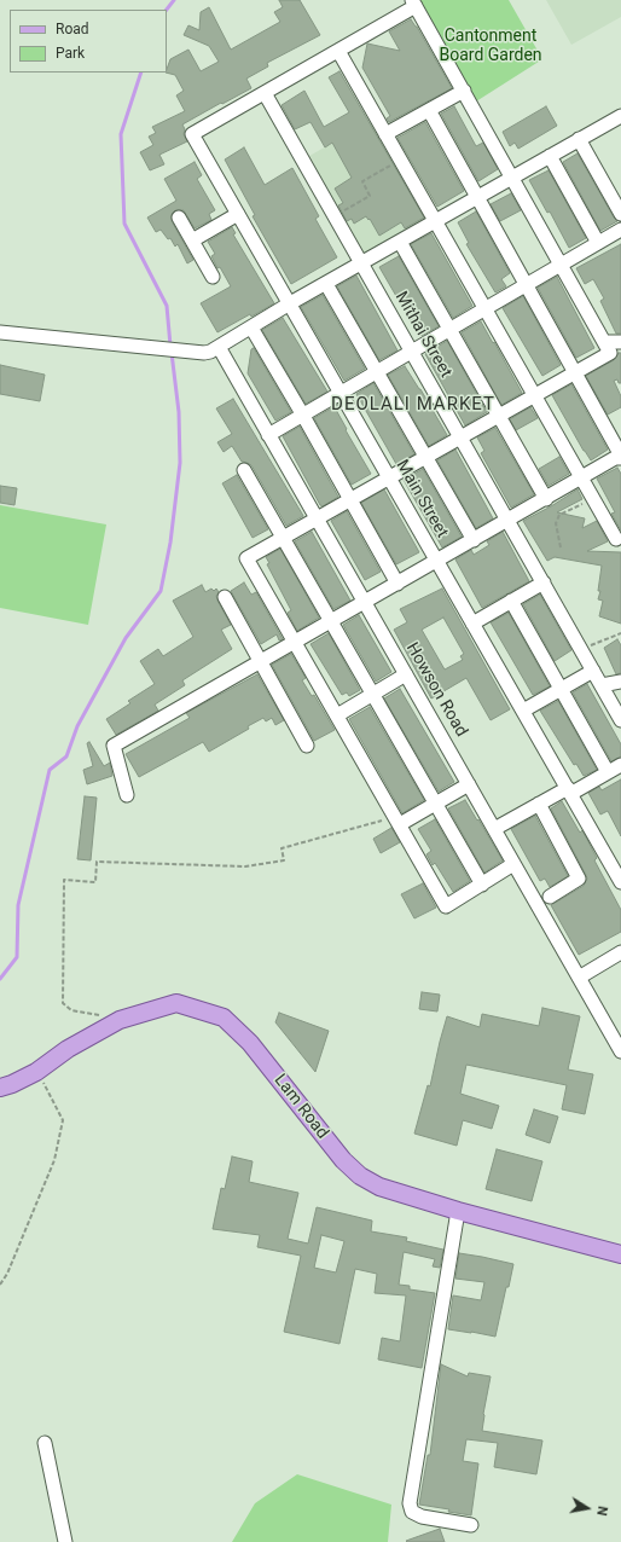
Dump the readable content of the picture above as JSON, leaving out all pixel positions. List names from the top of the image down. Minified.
{"streets":{"main road":["Lam Road"],"street":["Mithai Street","Main Street","Howson Road"]},"crossings":[["Mithai Street","Main Street"]],"districts":["DEOLALI MARKET"],"parks":["Cantonment Board Garden"],"legend":["Road","Park"],"north":"right"}
